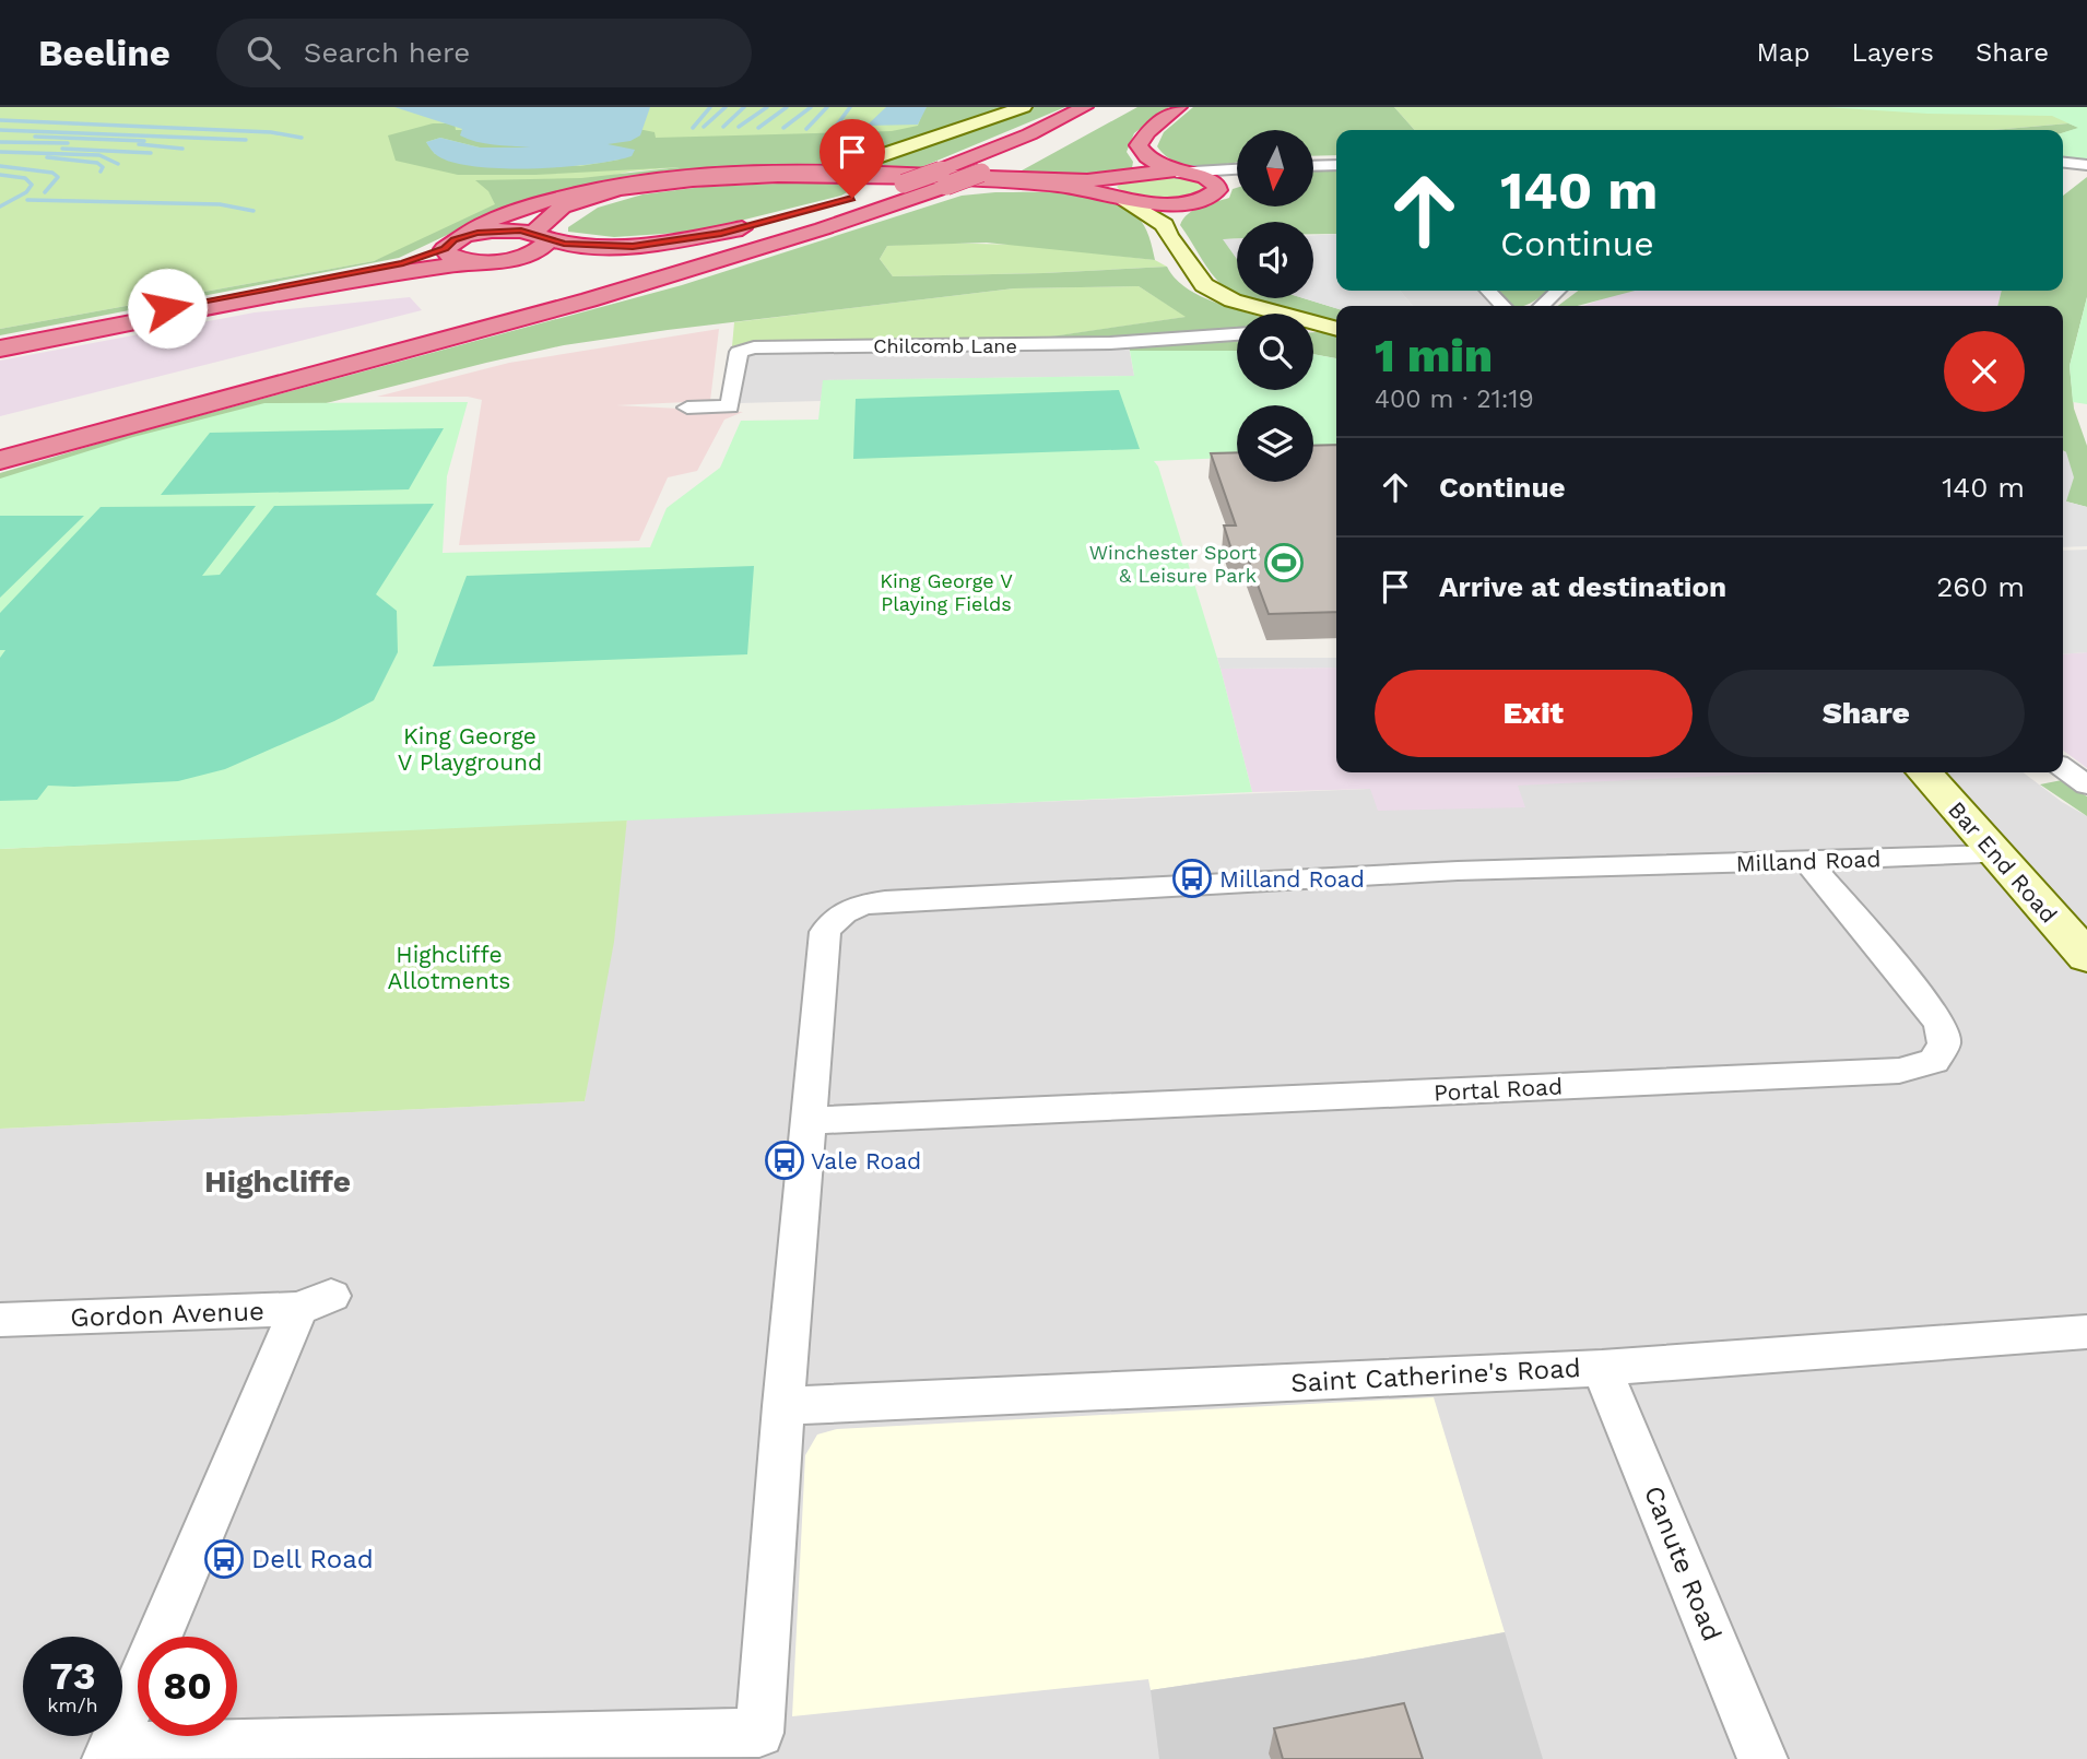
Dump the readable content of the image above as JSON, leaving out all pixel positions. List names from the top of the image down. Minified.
{"streets":{"main road":["Bar End Road"],"street":["Chilcomb Lane","Milland Road","Portal Road","Gordon Avenue","Saint Catherine's Road","Canute Road"]},"crossings":[["Milland Road","Bar End Road"],["Milland Road","Portal Road"],["Saint Catherine's Road","Canute Road"]],"districts":["Highcliffe"],"parks":["King George V Playing Fields","King George V Playground","Highcliffe Allotments"],"places":{"sports":["Winchester Sport & Leisure Park"],"bus stop":["Milland Road","Vale Road","Dell Road"]},"north":"bottom","page":{"header":"Beeline","search":"Search here","nav":["Map","Layers","Share"],"turn":["140 m","Continue"],"heading":["1 min","400 m · 21:19"],"list":[{"name":"Continue","value":"140 m"},{"name":"Arrive at destination","value":"260 m"}],"buttons":["Exit","Share"],"speed":"73 km/h","limit":"80"}}
